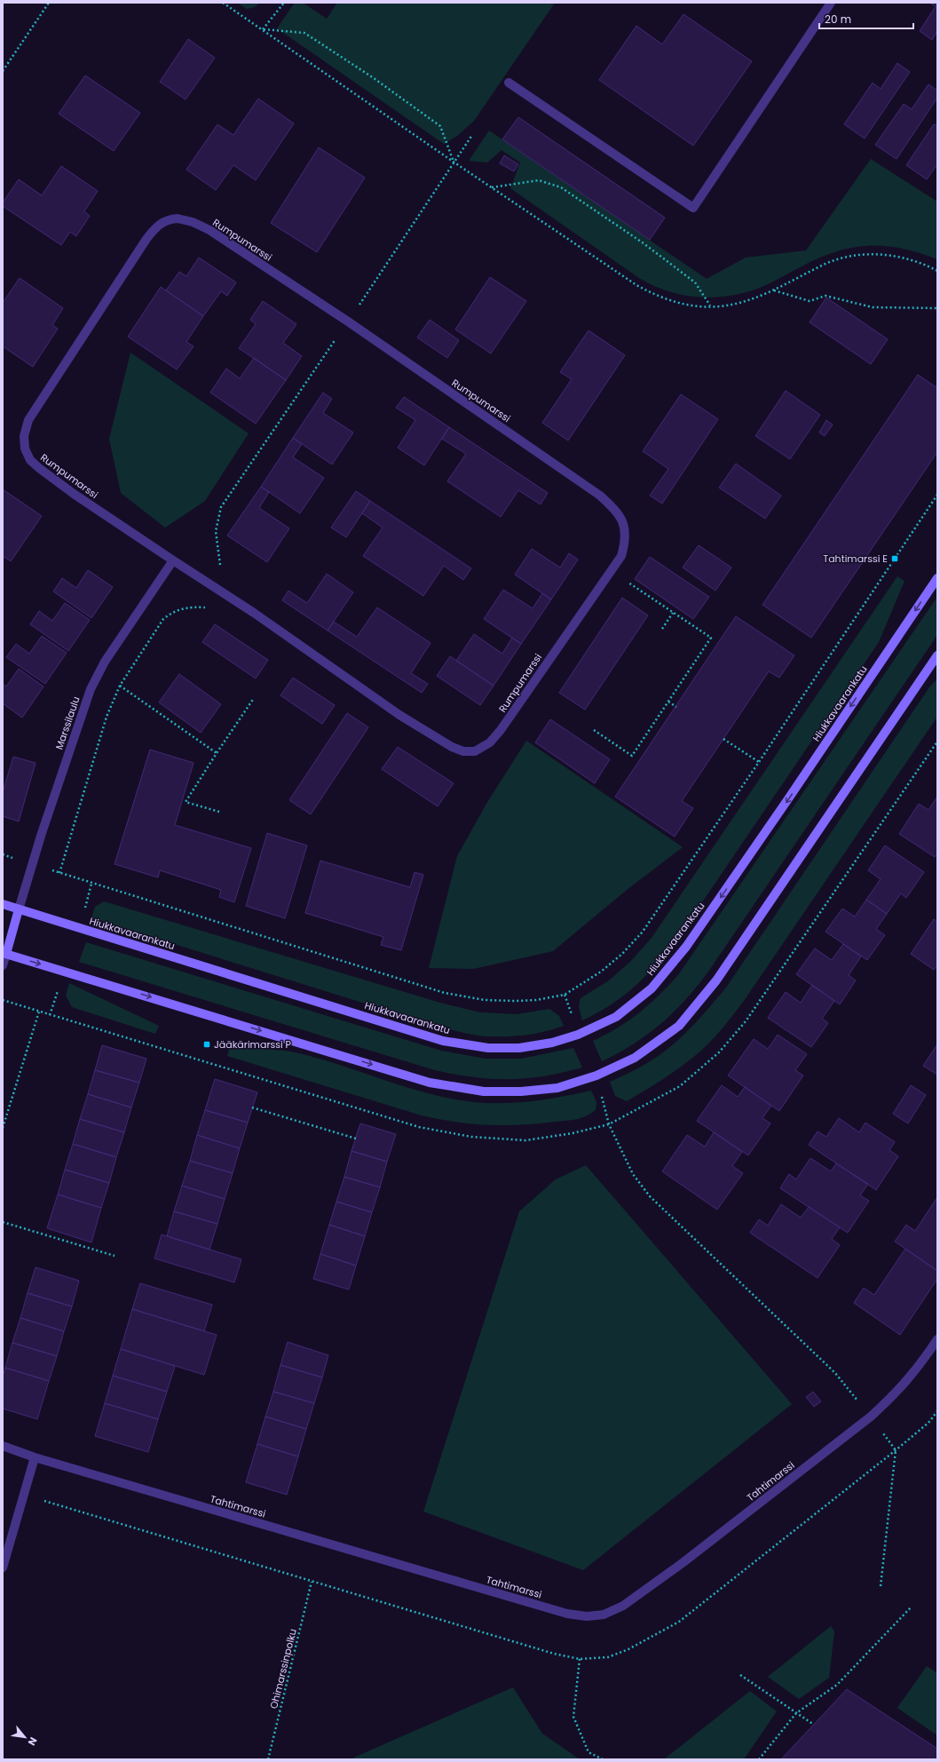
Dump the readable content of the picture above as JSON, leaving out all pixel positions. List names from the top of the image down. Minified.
{"streets":{"street":["Rumpumarssi","Hiukkavaarankatu","Marssilaulu","Tahtimarssi"],"path":["Ohimarssinpolku"]},"crossings":[["Rumpumarssi","Marssilaulu"],["Hiukkavaarankatu","Marssilaulu"]],"one_way":["Hiukkavaarankatu"],"places":{"transit":["Tahtimarssi E","Jääkärimarssi P"]},"scale_bar":"20 m","north":"bottom right"}
